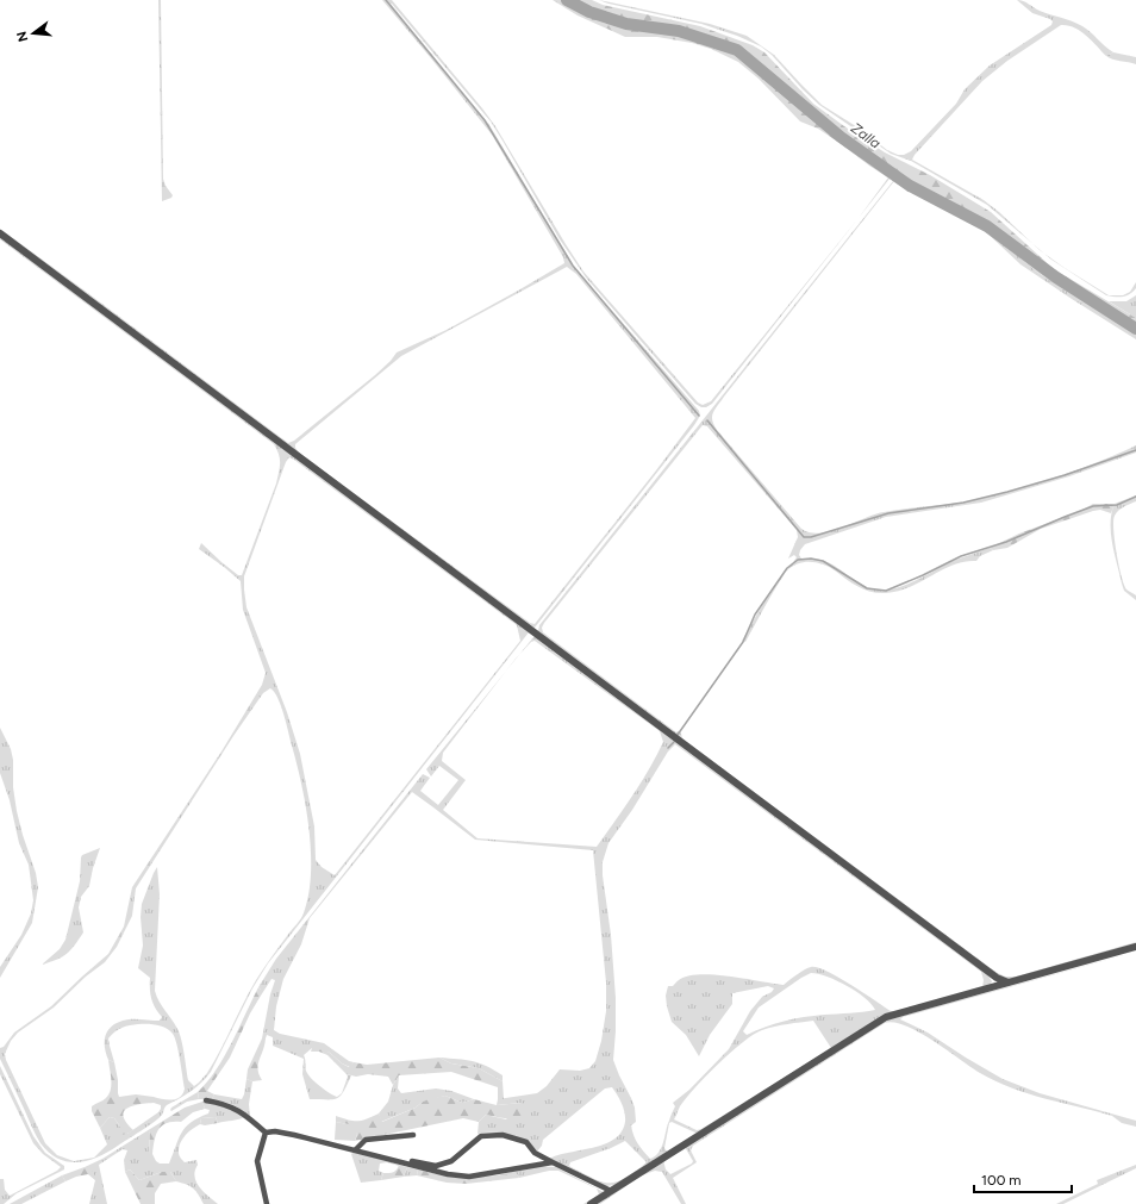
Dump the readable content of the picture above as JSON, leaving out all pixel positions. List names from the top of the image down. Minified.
{"water":["Zalla"],"scale_bar":"100 m","north":"left"}
